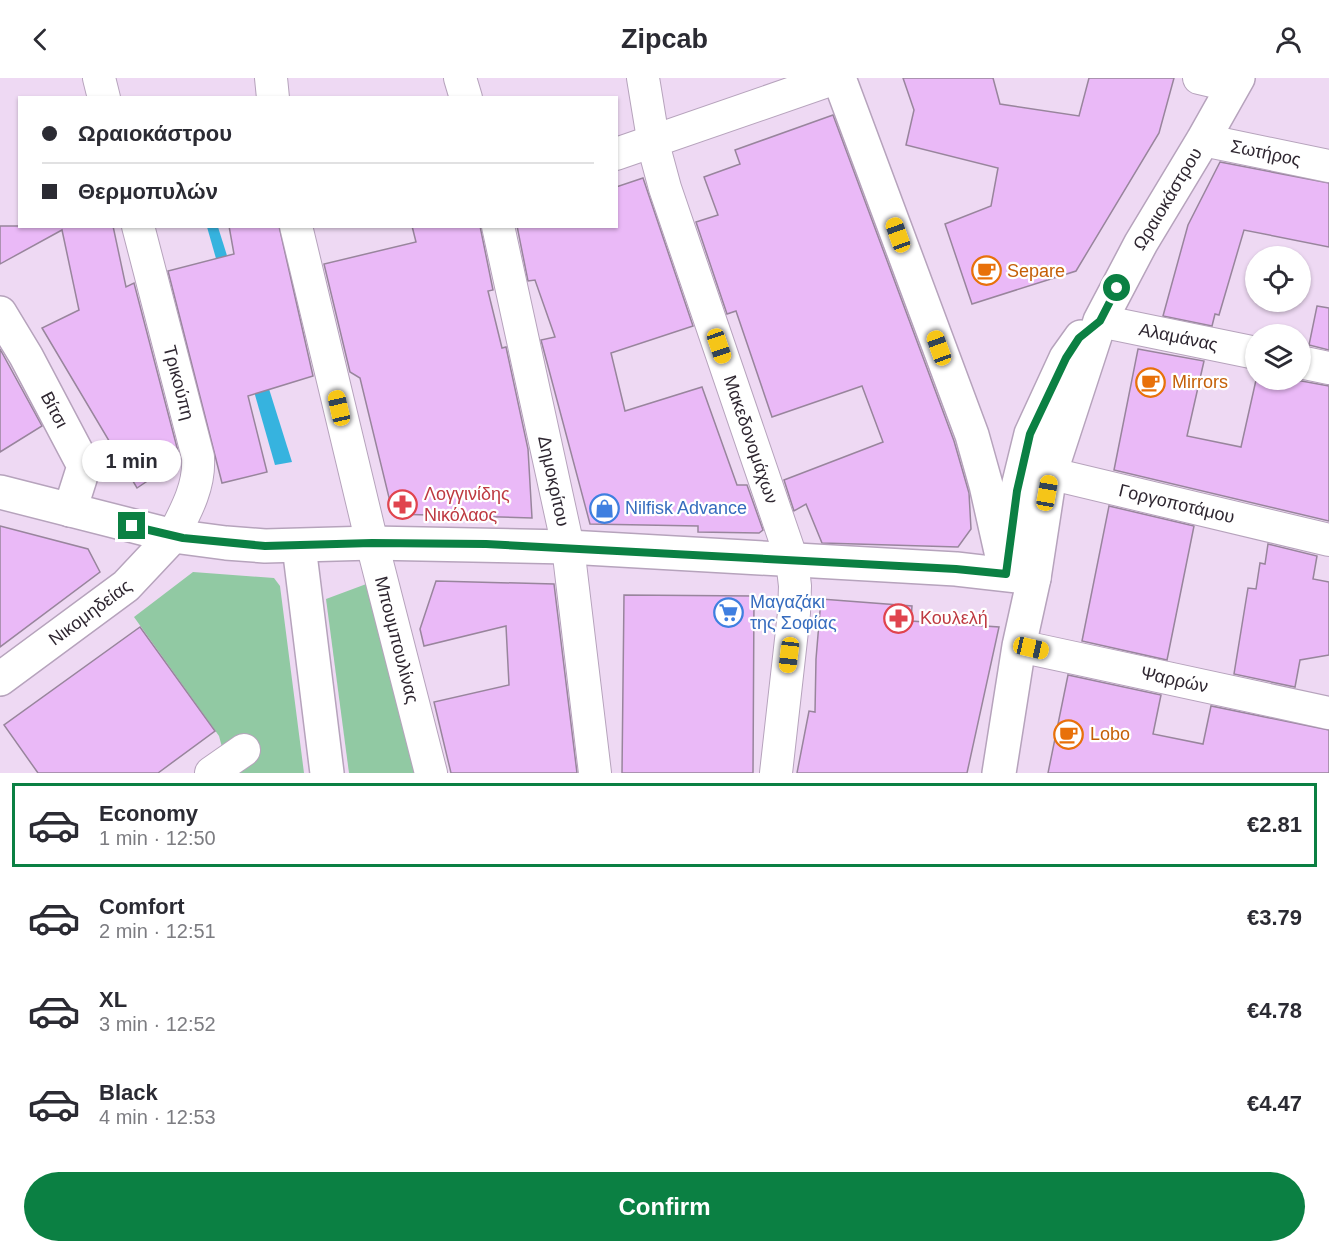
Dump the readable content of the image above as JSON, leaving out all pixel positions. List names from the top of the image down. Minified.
{"streets":{"street":["Σωτήρος","Ωραιοκάστρου","Αλαμάνας","Τρικούπη","Βίτσι","Μακεδονομάχων","Δημοκρίτου","Γοργοποτάμου","Νικομηδείας","Μπουμπουλίνας","Ψαρρών"]},"crossings":[["Σωτήρος","Ωραιοκάστρου"],["Ωραιοκάστρου","Αλαμάνας"],["Ωραιοκάστρου","Γοργοποτάμου"],["Ωραιοκάστρου","Ψαρρών"],["Τρικούπη","Νικομηδείας"]],"places":{"cafe":["Separe","Mirrors","Lobo"],"pharmacy":["Λογγινίδης Νικόλαος","Κουλελή"],"shop":["Nilfisk Advance"],"supermarket":["Μαγαζάκι της Σοφίας"]},"page":{"header":"Zipcab","banner":["Ωραιοκάστρου","Θερμοπυλών"],"bubble":"1 min","list":[{"name":"Economy","note":"1 min · 12:50","value":"€2.81"},{"name":"Comfort","note":"2 min · 12:51","value":"€3.79"},{"name":"XL","note":"3 min · 12:52","value":"€4.78"},{"name":"Black","note":"4 min · 12:53","value":"€4.47"}],"buttons":"Confirm"}}
